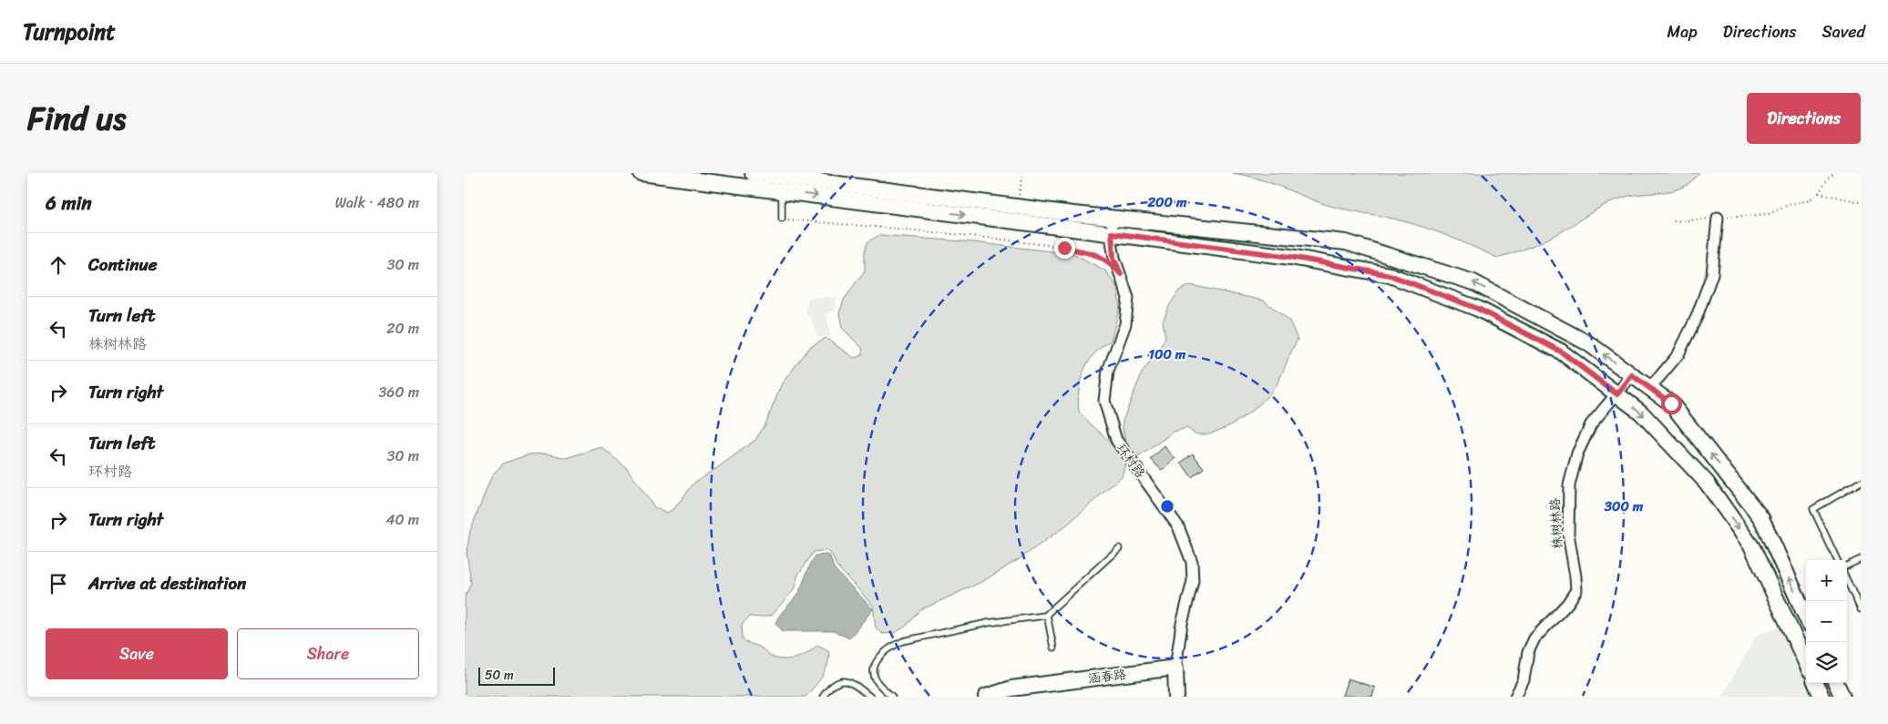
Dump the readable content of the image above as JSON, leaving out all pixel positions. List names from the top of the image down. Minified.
{"streets":{"main road":["环村路","涵春路"],"street":["株树林路"]},"crossings":[["环村路","涵春路"]],"scale_bar":"50 m","page":{"header":"Turnpoint","nav":["Map","Directions","Saved"],"title":"Find us","buttons":["Directions",["Save","Share"]],"heading":["6 min","Walk · 480 m"],"list":[["Continue","30 m"],["Turn left","株树林路","20 m"],["Turn right","360 m"],["Turn left","环村路","30 m"],["Turn right","40 m"],"Arrive at destination"],"map_buttons":["+","−"],"scale":"50 m"},"rings":["200 m","100 m","300 m"]}
